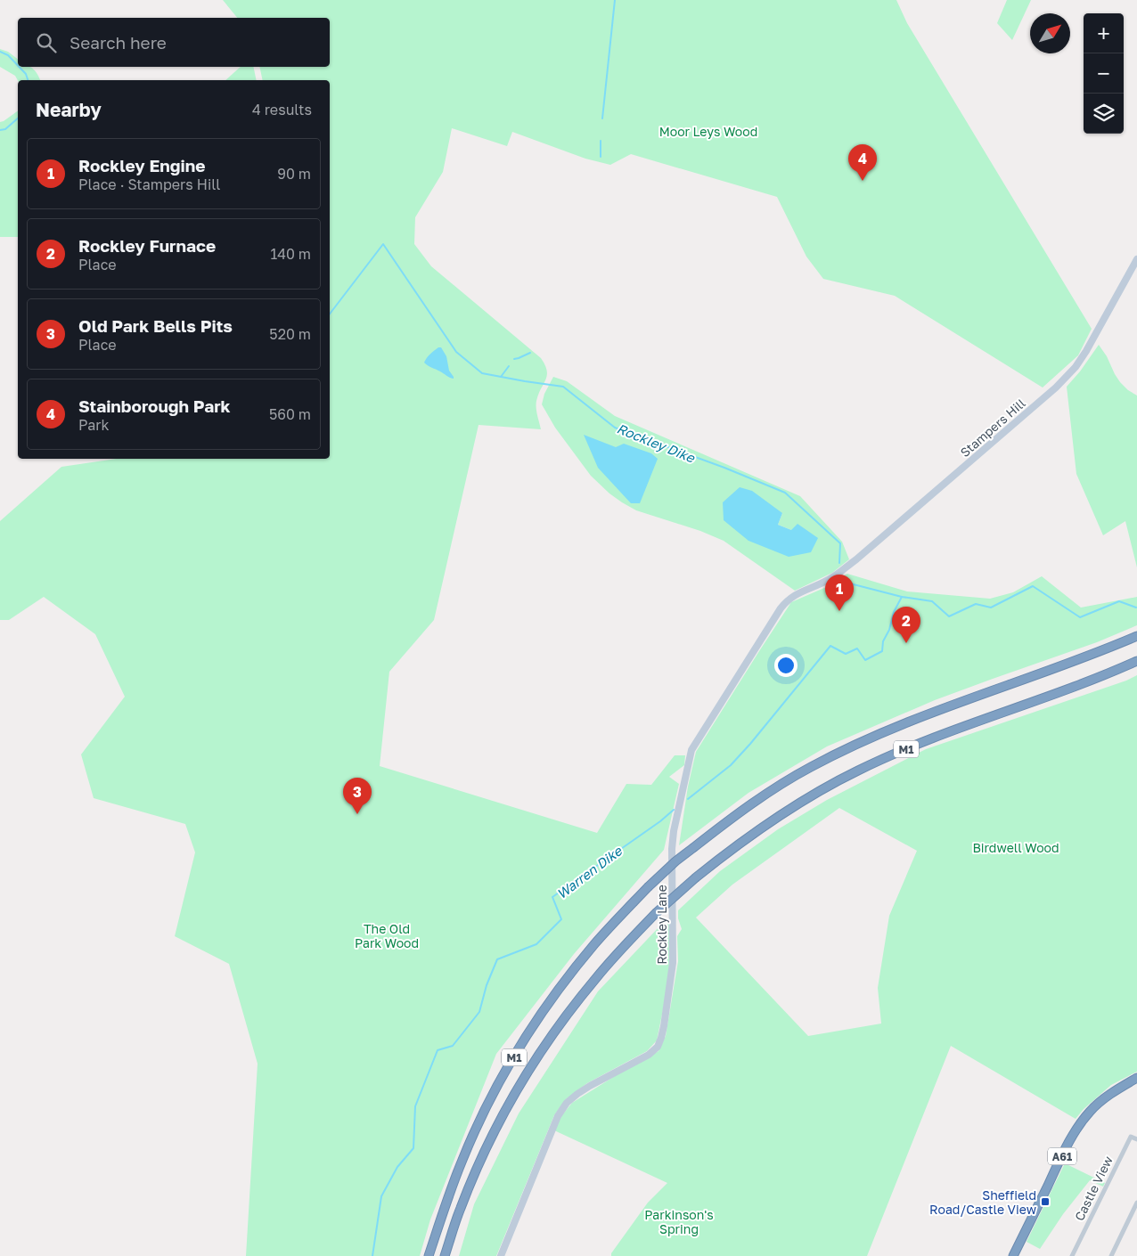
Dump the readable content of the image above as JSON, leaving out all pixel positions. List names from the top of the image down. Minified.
{"streets":{"highway":["M1","A61"],"street":["Stampers Hill","Rockley Lane","Castle View"]},"crossings":[["Stampers Hill","Rockley Lane"]],"water":["Rockley Dike","Warren Dike"],"parks":["Moor Leys Wood","Birdwell Wood","The Old Park Wood","Parkinson's Spring"],"places":{"transit":["Sheffield Road/Castle View"]},"north":"top right","page":{"map_buttons":["+","−"],"search":"Search here","heading":["Nearby","4 results"],"list":[{"mark":"1","name":"Rockley Engine","note":"Place · Stampers Hill","value":"90 m"},{"mark":"2","name":"Rockley Furnace","note":"Place","value":"140 m"},{"mark":"3","name":"Old Park Bells Pits","note":"Place","value":"520 m"},{"mark":"4","name":"Stainborough Park","note":"Park","value":"560 m"}],"pins":["4","1","2","3"]}}
